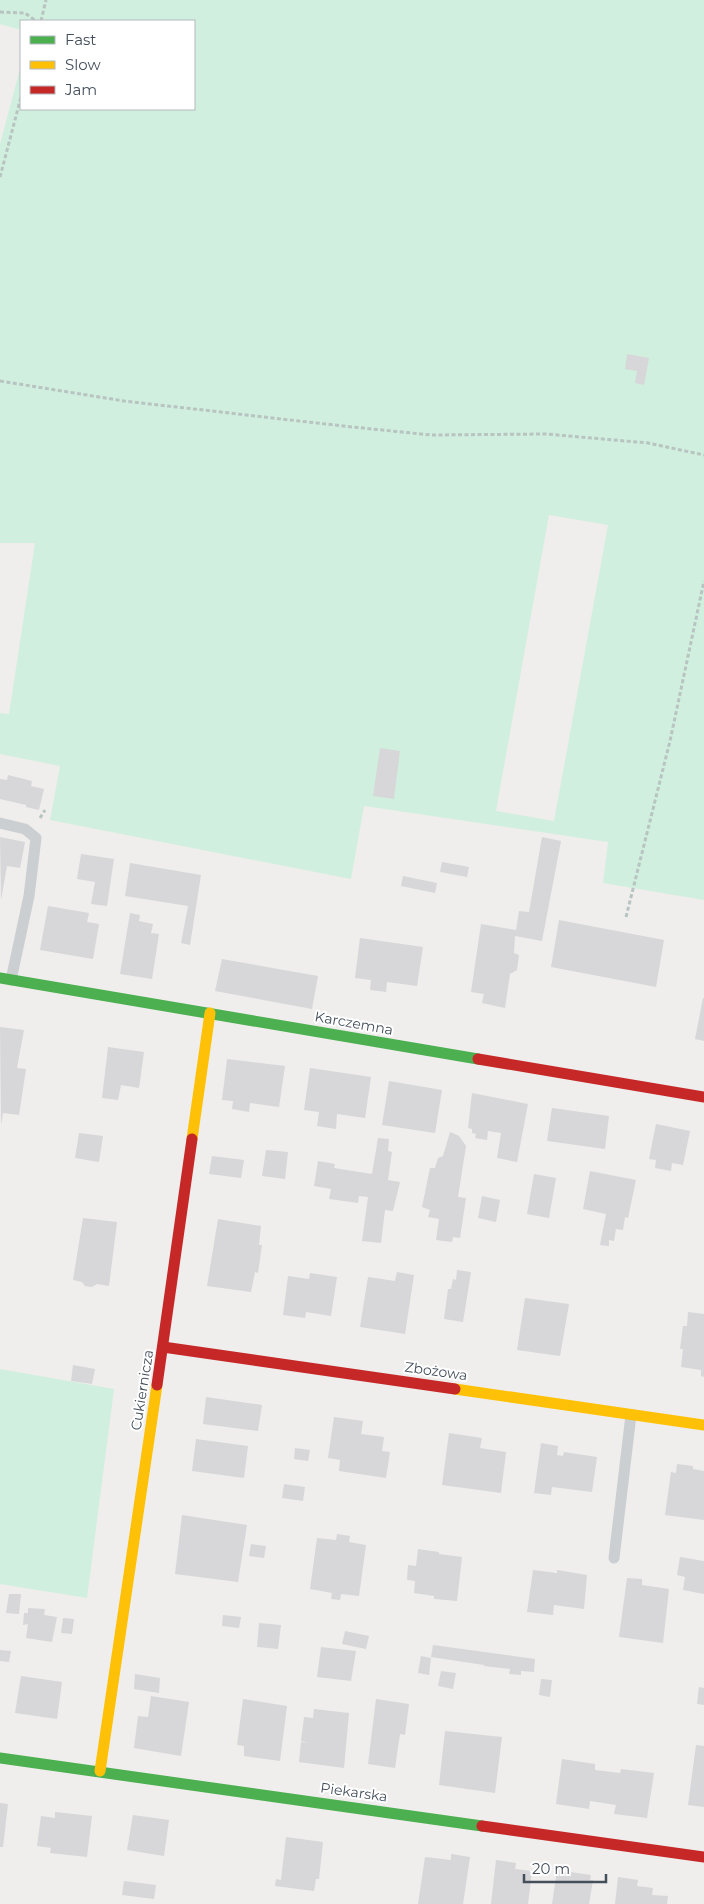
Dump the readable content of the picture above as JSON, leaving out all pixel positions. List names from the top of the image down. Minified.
{"streets":{"street":["Karczemna","Zbożowa","Cukiernicza","Piekarska"]},"crossings":[["Karczemna","Cukiernicza"],["Zbożowa","Cukiernicza"],["Cukiernicza","Piekarska"]],"legend":["Fast","Slow","Jam"],"scale_bar":"20 m"}
